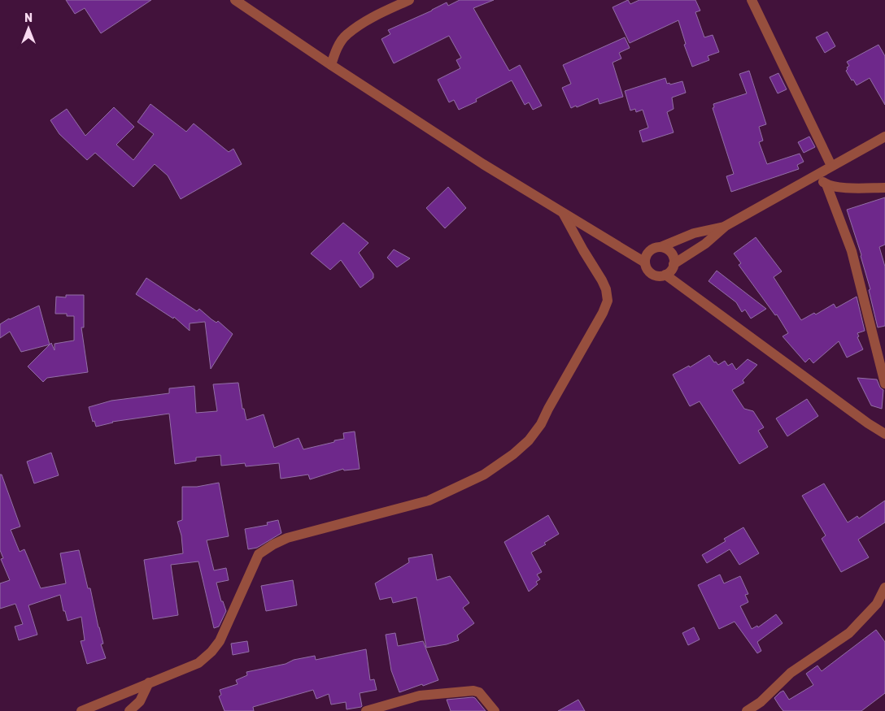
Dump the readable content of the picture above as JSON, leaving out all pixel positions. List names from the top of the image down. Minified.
{"north":"top"}
